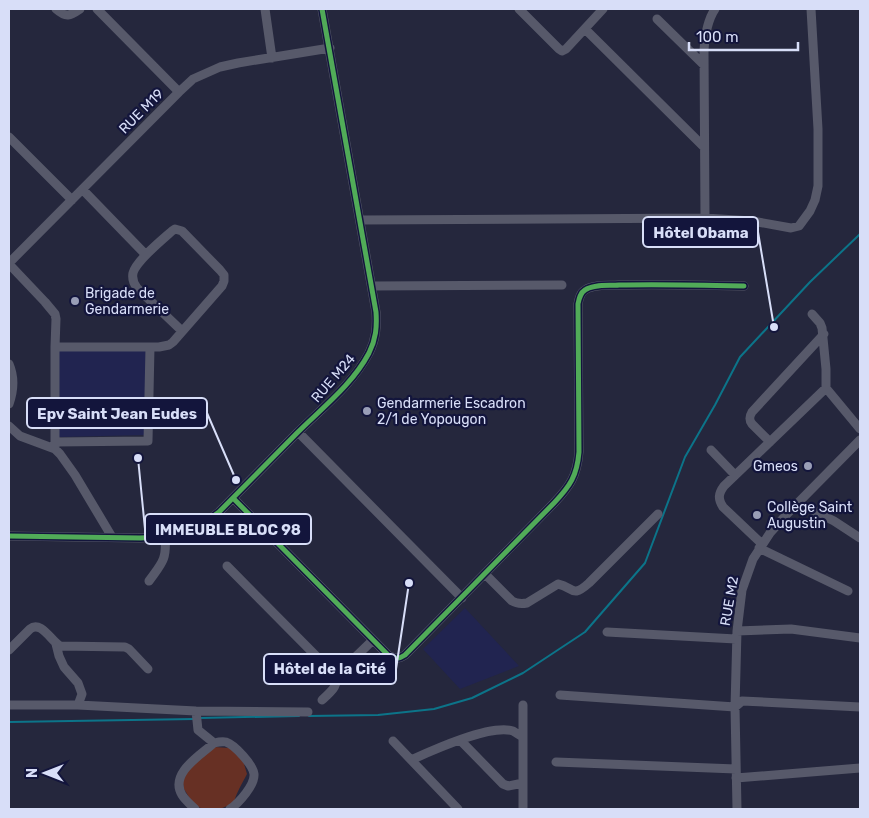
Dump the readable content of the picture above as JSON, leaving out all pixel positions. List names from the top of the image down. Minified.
{"streets":{"street":["RUE M19","RUE M24","RUE M2"]},"crossings":[["RUE M19","RUE M24"]],"places":["Brigade de Gendarmerie","Hôtel Obama","Gendarmerie Escadron 2/1 de Yopougon","IMMEUBLE BLOC 98","Gmeos","Epv Saint Jean Eudes","Collège Saint Augustin","Hôtel de la Cité"],"scale_bar":"100 m","north":"left"}
